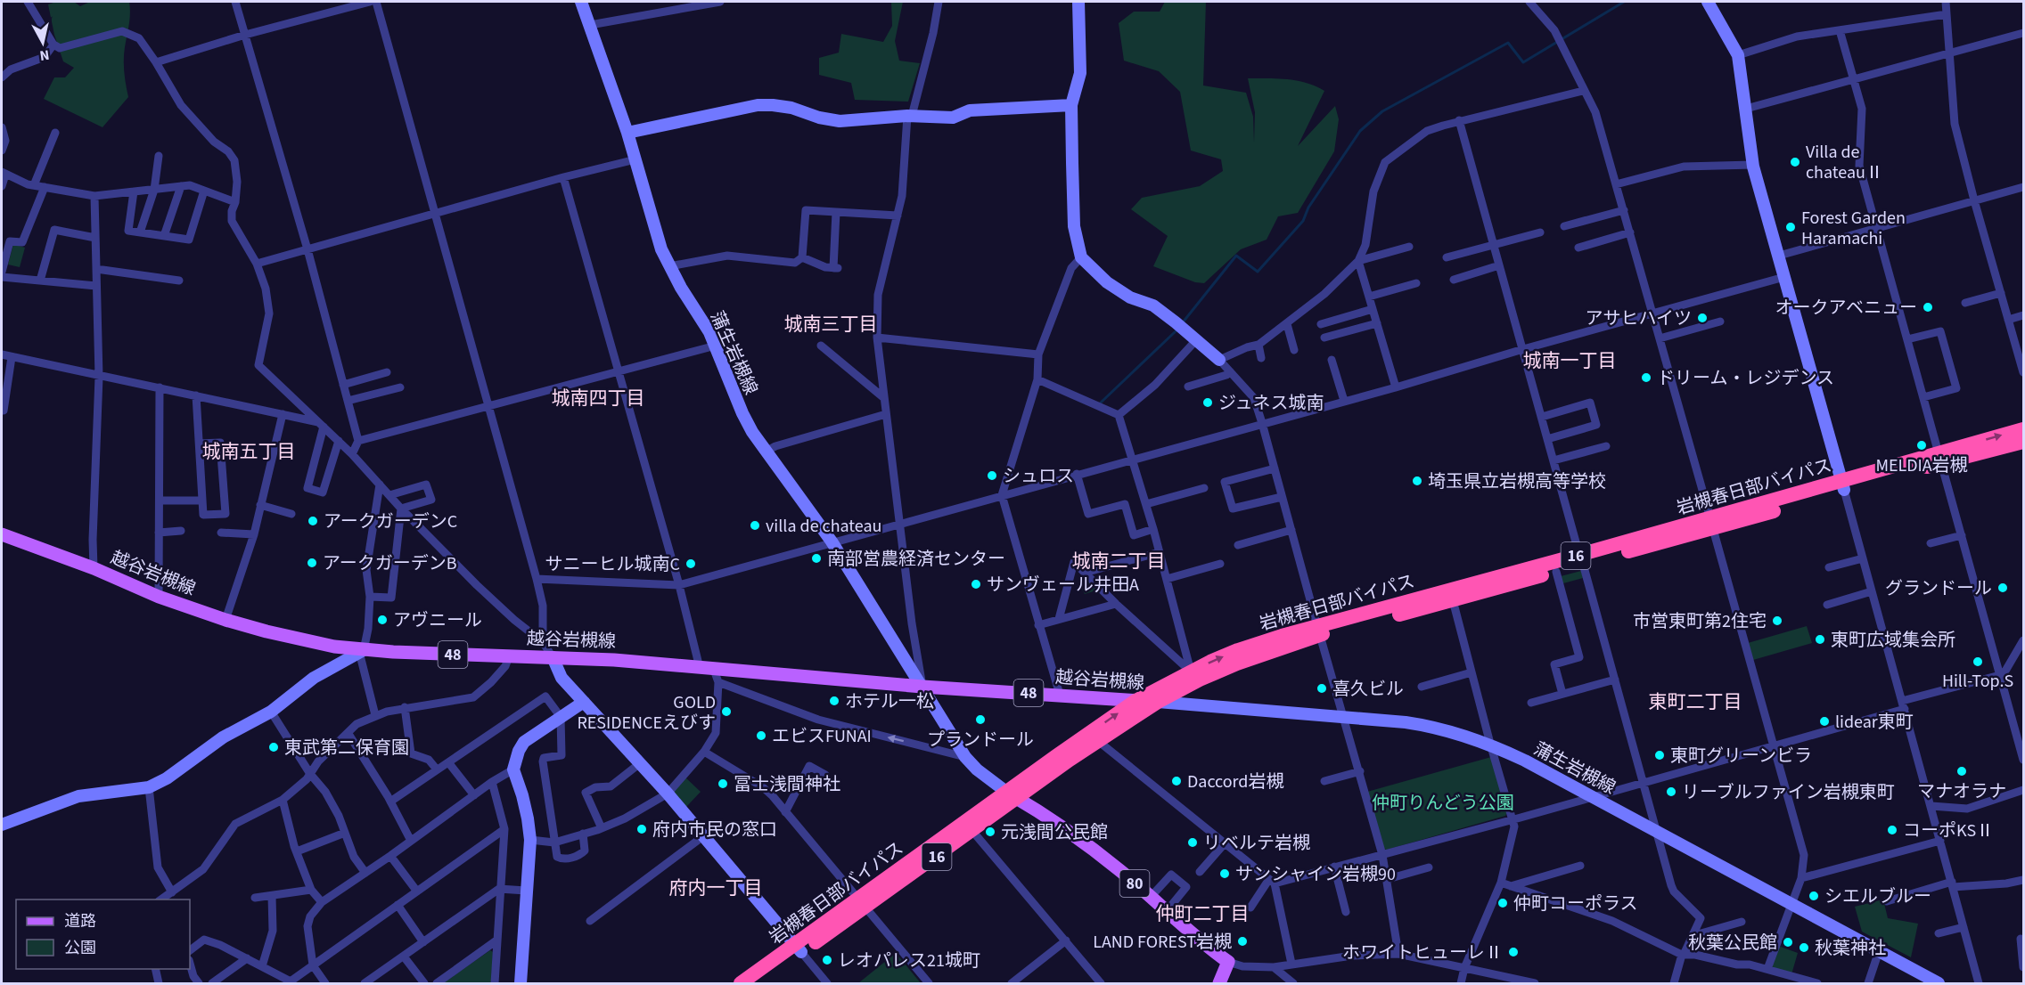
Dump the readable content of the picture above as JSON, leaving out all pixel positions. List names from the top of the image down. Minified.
{"streets":{"highway":["岩槻春日部バイパス","16"],"main road":["越谷岩槻線","48","80"],"street":["蒲生岩槻線"]},"crossings":[["蒲生岩槻線","岩槻春日部バイパス"],["蒲生岩槻線","越谷岩槻線"],["蒲生岩槻線","80"],["岩槻春日部バイパス","越谷岩槻線"],["岩槻春日部バイパス","80"]],"districts":["城南三丁目","城南一丁目","城南四丁目","城南五丁目","城南二丁目","東町二丁目","府内一丁目","仲町二丁目"],"parks":["仲町りんどう公園"],"places":["Villa de chateauⅡ","Forest Garden Haramachi","オークアベニュー","アサヒハイツ","ドリーム・レジデンス","ジュネス城南","MELDIA岩槻","シュロス","埼玉県立岩槻高等学校","アークガーデンC","villa de chateau","南部営農経済センター","アークガーデンB","サニーヒル城南C","サンヴェール井田A","グランドール","アヴニール","市営東町第2住宅","東町広域集会所","Hill-Top.S","喜久ビル","ホテル一松","GOLD RESIDENCEえびす","プランドール","lidear東町","エビスFUNAI","東武第二保育園","東町グリーンビラ","マナオラナ","Daccord岩槻","冨士浅間神社","リーブルファイン岩槻東町","府内市民の窓口","コーポKSⅡ","元浅間公民館","リベルテ岩槻","サンシャイン岩槻90","シエルブルー","仲町コーポラス","LAND FOREST岩槻","秋葉公民館","秋葉神社","ホワイトヒューレⅡ","レオパレス21城町"],"legend":["道路","公園"],"north":"bottom"}
